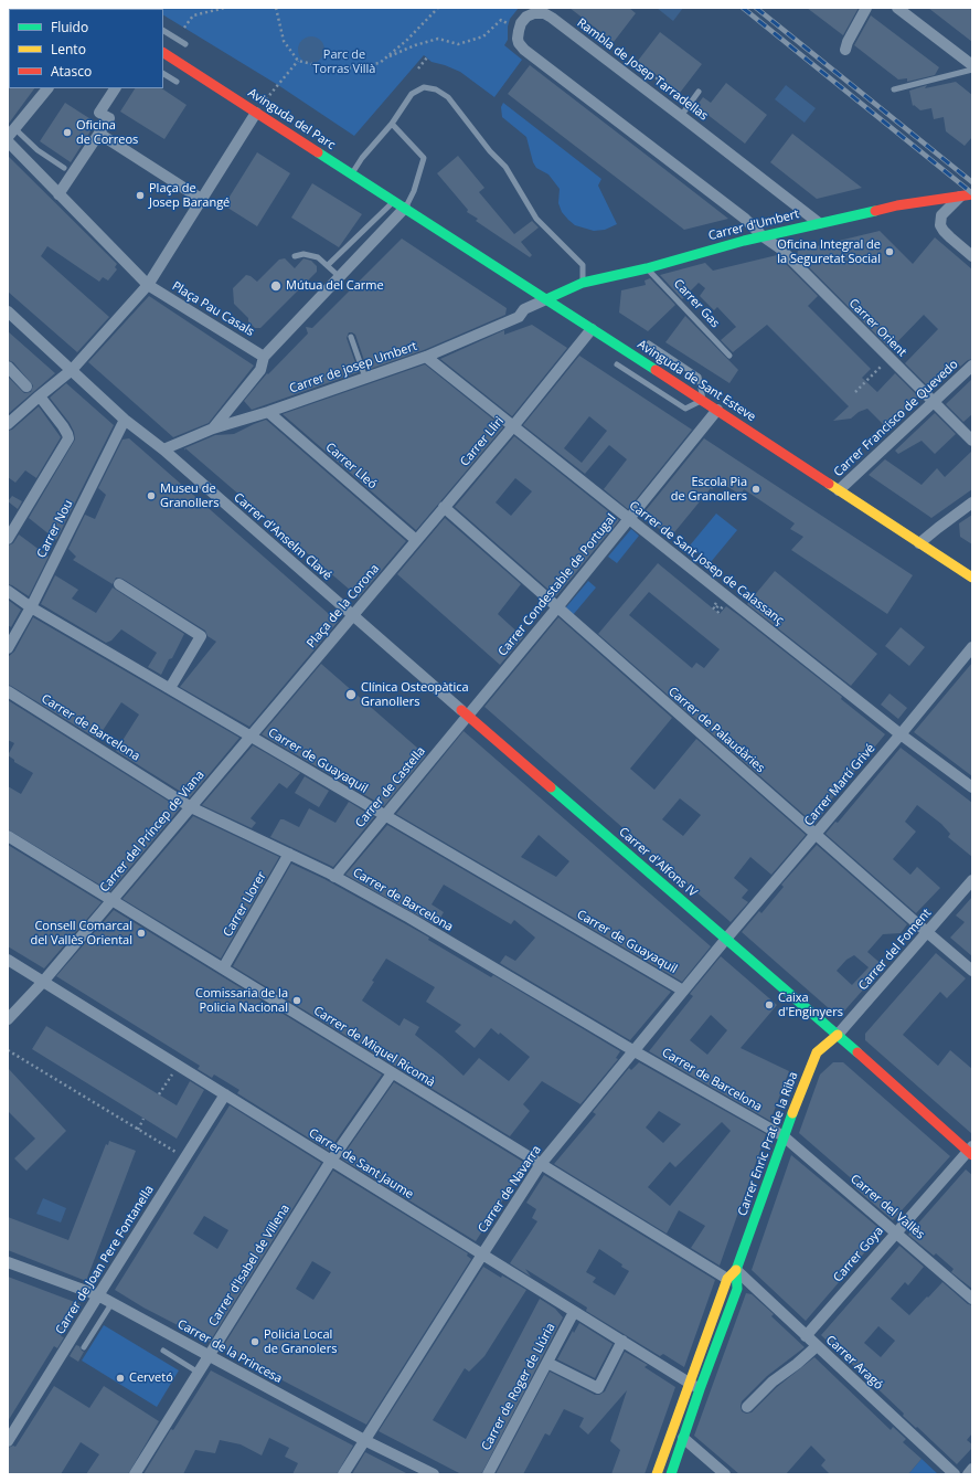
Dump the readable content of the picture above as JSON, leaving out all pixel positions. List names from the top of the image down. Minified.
{"streets":{"street":["Rambla de Josep Tarradellas","Avinguda del Parc","Carrer d'Umbert","Plaça Pau Casals","Carrer Orient","Carrer de josep Umbert","Avinguda de Sant Esteve","Carrer Francisco de Quevedo","Carrer Lliri","Carrer Lleó","Carrer Nou","Carrer d'Anselm Clavé","Carrer de Sant Josep de Calassanç","Carrer Condestable de Portugal","Plaça de la Corona","Carrer de Barcelona","Carrer de Palaudàries","Carrer de Guayaquil","Carrer Martí Grivé","Carrer de Castella","Carrer del Príncep de Viana","Carrer d'Alfons IV","Carrer Llorer","Carrer del Foment","Carrer de Miquel Ricomà","Carrer Enric Prat de la Riba","Carrer de Sant Jaume","Carrer de Navarra","Carrer del Vallès","Carrer Goya","Carrer de Joan Pere Fontanella","Carrer d'Isabel de Villena","Carrer de la Princesa","Carrer Aragó","Carrer de Roger de Llúria"],"lane":["Carrer Gas"]},"crossings":[["Rambla de Josep Tarradellas","Carrer d'Umbert"],["Avinguda del Parc","Avinguda de Sant Esteve"],["Carrer d'Umbert","Carrer Gas"],["Carrer d'Umbert","Carrer Orient"],["Carrer d'Umbert","Carrer de josep Umbert"],["Carrer d'Umbert","Avinguda de Sant Esteve"],["Carrer Orient","Carrer Francisco de Quevedo"],["Carrer de josep Umbert","Avinguda de Sant Esteve"],["Carrer de josep Umbert","Carrer Lleó"],["Carrer de josep Umbert","Carrer d'Anselm Clavé"],["Carrer de josep Umbert","Carrer de Sant Josep de Calassanç"],["Avinguda de Sant Esteve","Carrer Francisco de Quevedo"],["Avinguda de Sant Esteve","Carrer Lliri"],["Avinguda de Sant Esteve","Carrer Condestable de Portugal"],["Carrer Lliri","Carrer Lleó"],["Carrer Lliri","Carrer de Sant Josep de Calassanç"],["Carrer Lliri","Plaça de la Corona"],["Carrer Lliri","Carrer de Palaudàries"],["Carrer Nou","Carrer d'Anselm Clavé"],["Carrer Nou","Carrer de Guayaquil"],["Carrer d'Anselm Clavé","Carrer Condestable de Portugal"],["Carrer d'Anselm Clavé","Plaça de la Corona"],["Carrer d'Anselm Clavé","Carrer de Castella"],["Carrer d'Anselm Clavé","Carrer d'Alfons IV"],["Carrer de Sant Josep de Calassanç","Carrer Condestable de Portugal"],["Carrer de Sant Josep de Calassanç","Carrer Martí Grivé"],["Carrer Condestable de Portugal","Carrer de Palaudàries"],["Carrer Condestable de Portugal","Carrer de Castella"],["Carrer Condestable de Portugal","Carrer d'Alfons IV"],["Plaça de la Corona","Carrer del Príncep de Viana"],["Carrer de Barcelona","Carrer de Castella"],["Carrer de Barcelona","Carrer del Príncep de Viana"],["Carrer de Barcelona","Carrer Llorer"],["Carrer de Barcelona","Carrer Enric Prat de la Riba"],["Carrer de Barcelona","Carrer de Navarra"],["Carrer de Barcelona","Carrer del Vallès"],["Carrer de Palaudàries","Carrer Martí Grivé"],["Carrer de Palaudàries","Carrer del Foment"],["Carrer de Guayaquil","Carrer de Castella"],["Carrer de Guayaquil","Carrer del Príncep de Viana"],["Carrer de Guayaquil","Carrer de Navarra"],["Carrer Martí Grivé","Carrer d'Alfons IV"],["Carrer Martí Grivé","Carrer de Navarra"],["Carrer de Castella","Carrer d'Alfons IV"],["Carrer del Príncep de Viana","Carrer de Miquel Ricomà"],["Carrer del Príncep de Viana","Carrer de Sant Jaume"],["Carrer d'Alfons IV","Carrer del Foment"],["Carrer d'Alfons IV","Carrer Enric Prat de la Riba"],["Carrer d'Alfons IV","Carrer de Navarra"],["Carrer d'Alfons IV","Carrer Goya"],["Carrer Llorer","Carrer de Miquel Ricomà"],["Carrer del Foment","Carrer Enric Prat de la Riba"],["Carrer de Miquel Ricomà","Carrer Enric Prat de la Riba"],["Carrer de Miquel Ricomà","Carrer de Navarra"],["Carrer de Miquel Ricomà","Carrer d'Isabel de Villena"],["Carrer Enric Prat de la Riba","Carrer de Sant Jaume"],["Carrer Enric Prat de la Riba","Carrer del Vallès"],["Carrer Enric Prat de la Riba","Carrer Aragó"],["Carrer de Sant Jaume","Carrer de Navarra"],["Carrer de Sant Jaume","Carrer de Joan Pere Fontanella"],["Carrer de Sant Jaume","Carrer d'Isabel de Villena"],["Carrer de Sant Jaume","Carrer de Roger de Llúria"],["Carrer de Navarra","Carrer de la Princesa"],["Carrer del Vallès","Carrer Goya"],["Carrer Goya","Carrer Aragó"],["Carrer de Joan Pere Fontanella","Carrer de la Princesa"],["Carrer d'Isabel de Villena","Carrer de la Princesa"]],"parks":["Parc de Torras Villà"],"places":["Oficina de Correos","Plaça de Josep Barangé","Oficina Integral de la Seguretat Social","Mútua del Carme","Escola Pia de Granollers","Museu de Granollers","Clínica Osteopàtica Granollers","Consell Comarcal del Vallès Oriental","Comissaria de la Policia Nacional","Caixa d'Enginyers","Policia Local de Granolers","Cervetó"],"legend":["Fluido","Lento","Atasco"]}
